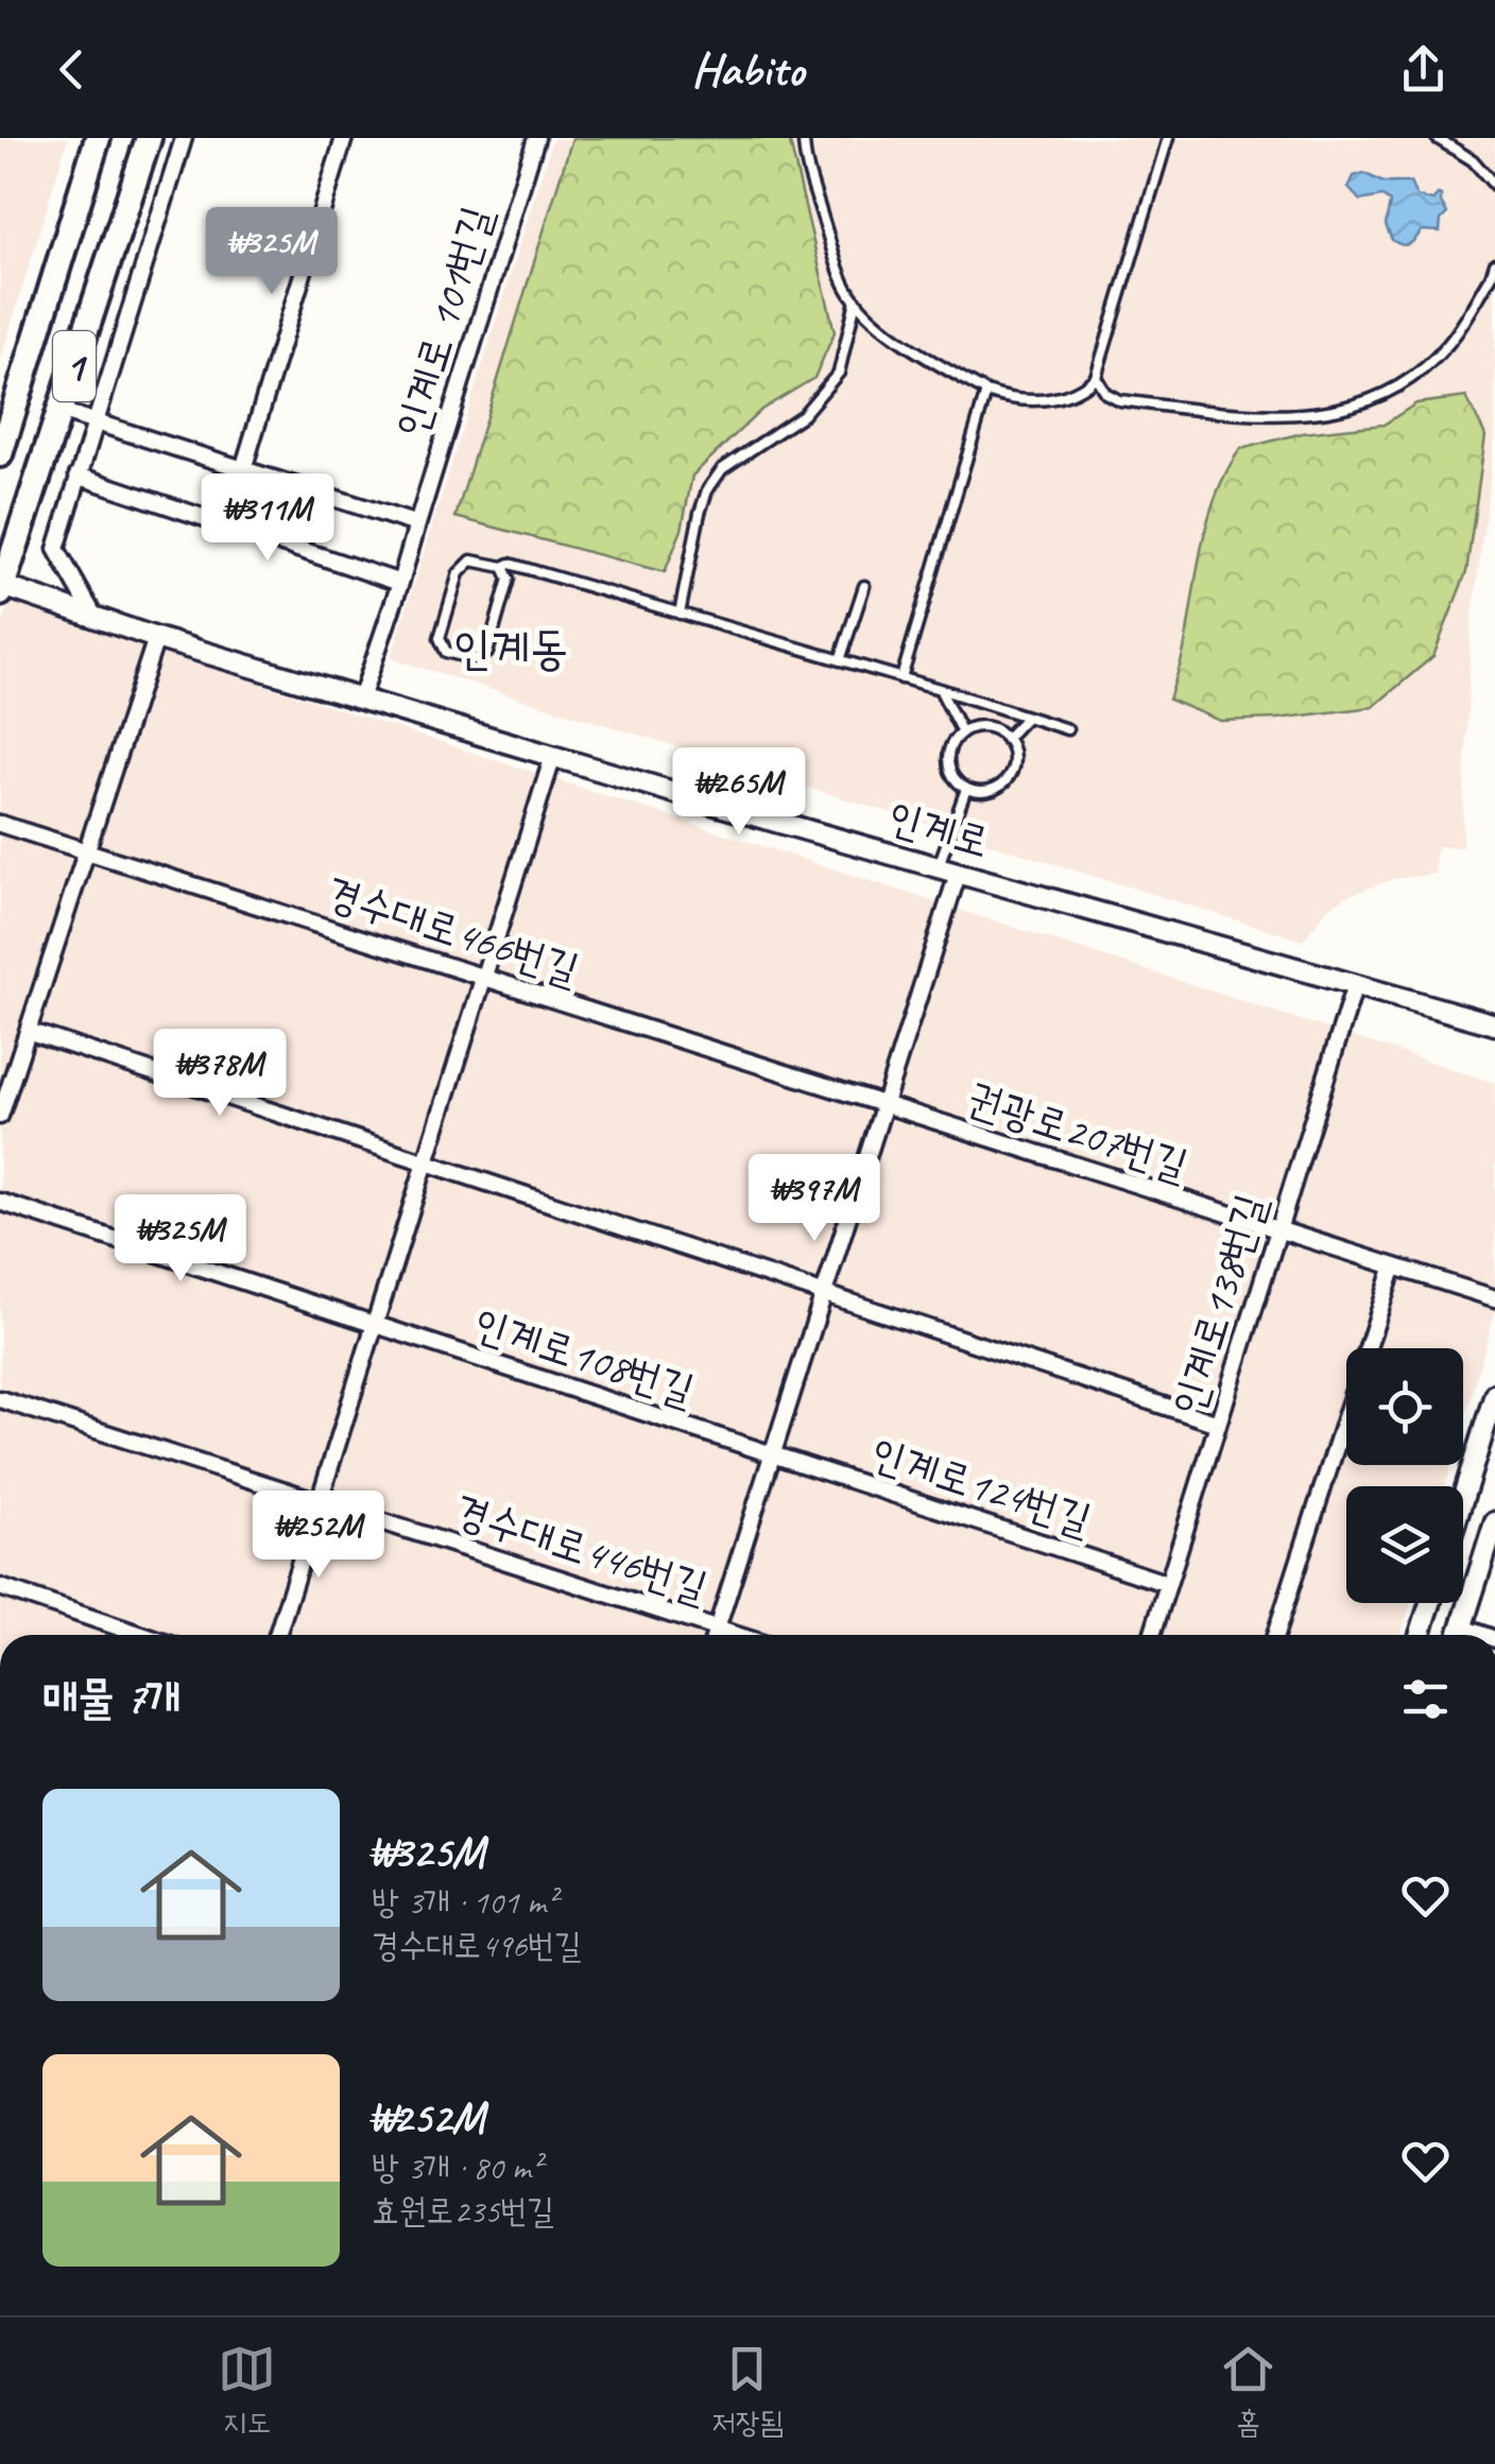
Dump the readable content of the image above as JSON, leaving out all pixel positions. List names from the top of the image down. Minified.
{"streets":{"main road":["1"],"street":["인계로 101번길","인계로","경수대로466번길","권광로207번길","인계로138번길","인계로108번길","인계로124번길","경수대로446번길"]},"crossings":[["1","인계로"],["인계로","인계로138번길"],["경수대로466번길","권광로207번길"],["권광로207번길","인계로138번길"],["인계로138번길","인계로124번길"],["인계로108번길","인계로124번길"]],"districts":["인계동"],"page":{"header":"Habito","price":["₩325M","₩311M","₩265M","₩378M","₩397M","₩325M","₩252M"],"heading":"매물 7개","list":[{"name":"₩325M","note":"방 3개 · 101 m² · 경수대로496번길"},{"name":"₩252M","note":"방 3개 · 80 m² · 효원로235번길"}],"tabs":["지도","저장됨","홈"]}}
